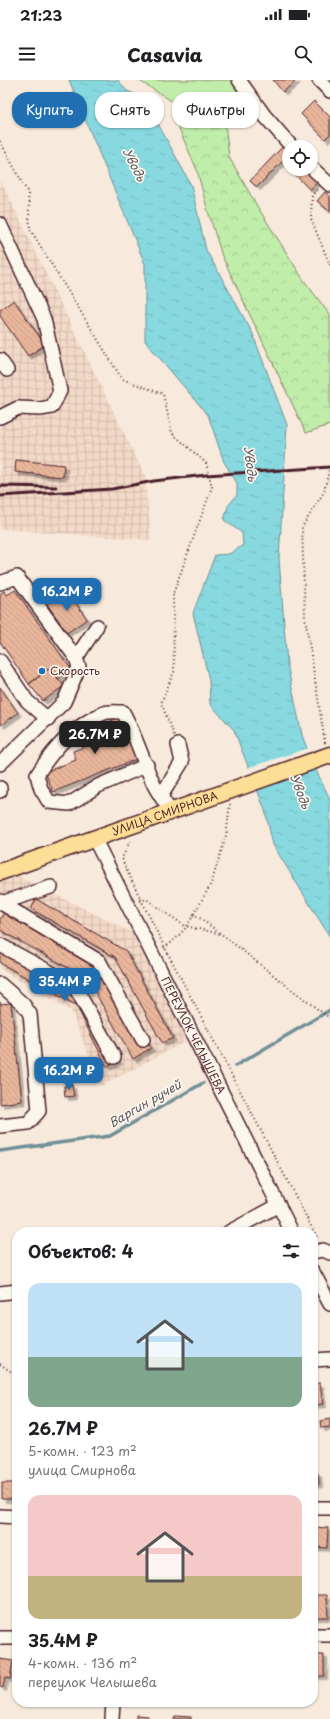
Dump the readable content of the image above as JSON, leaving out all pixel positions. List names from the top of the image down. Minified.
{"streets":{"main road":["УЛИЦА СМИРНОВА"],"street":["ПЕРЕУЛОК ЧЕЛЫШЕВА"]},"crossings":[["УЛИЦА СМИРНОВА","ПЕРЕУЛОК ЧЕЛЫШЕВА"]],"water":["Уводь","Варгин ручей"],"places":["Скорость"],"page":{"status":"21:23","header":"Casavia","chip":["Купить","Снять","Фильтры"],"price":["16.2M ₽","26.7M ₽","35.4M ₽","16.2M ₽"],"heading":"Объектов: 4","list":[{"name":"26.7M ₽","note":"5-комн. · 123 m² · улица Смирнова"},{"name":"35.4M ₽","note":"4-комн. · 136 m² · переулок Челышева"}]}}
